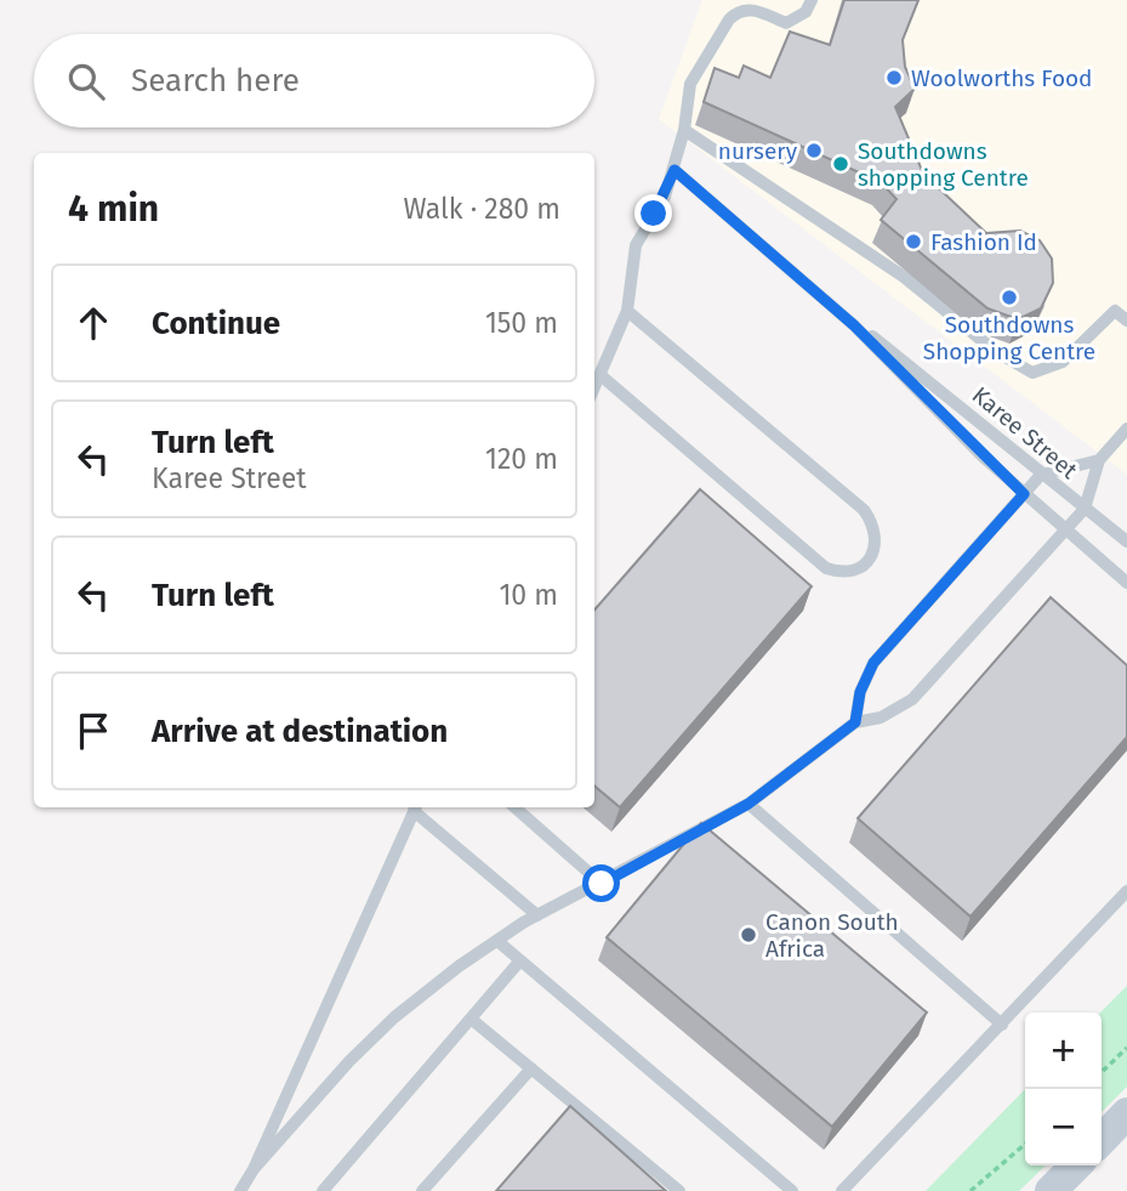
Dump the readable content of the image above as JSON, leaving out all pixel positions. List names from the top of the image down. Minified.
{"streets":{"lane":["Karee Street"]},"places":["Woolworths Food","nursery","Southdowns shopping Centre","Fashion Id","Southdowns Shopping Centre","Canon South Africa"],"page":{"search":"Search here","heading":["4 min","Walk · 280 m"],"list":[["Continue","150 m"],["Turn left","Karee Street","120 m"],["Turn left","10 m"],"Arrive at destination"],"map_buttons":["+","−"]}}
